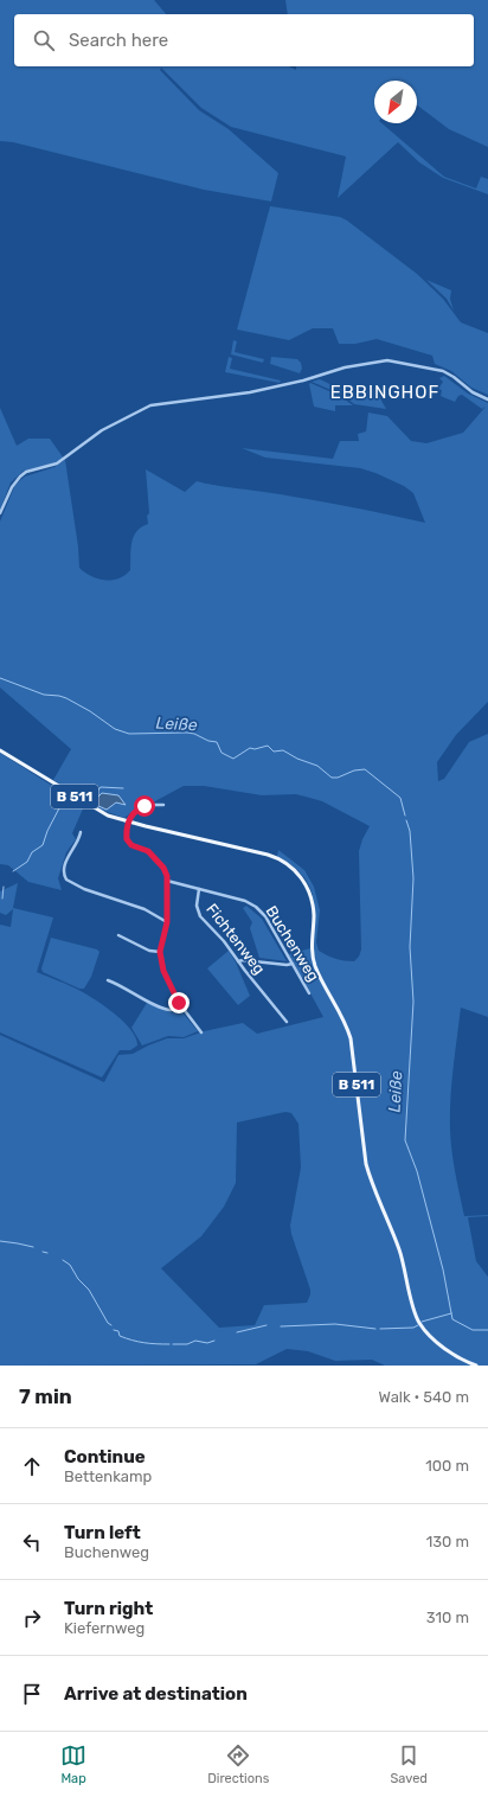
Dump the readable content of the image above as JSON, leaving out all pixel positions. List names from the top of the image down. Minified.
{"streets":{"main road":["B 511"],"street":["Fichtenweg","Buchenweg"]},"crossings":[["Fichtenweg","Buchenweg"]],"districts":["EBBINGHOF"],"water":["Leiße"],"north":"bottom left","page":{"search":"Search here","heading":["7 min","Walk · 540 m"],"list":[["Continue","Bettenkamp","100 m"],["Turn left","Buchenweg","130 m"],["Turn right","Kiefernweg","310 m"],"Arrive at destination"],"nav":["Map","Directions","Saved"]}}
